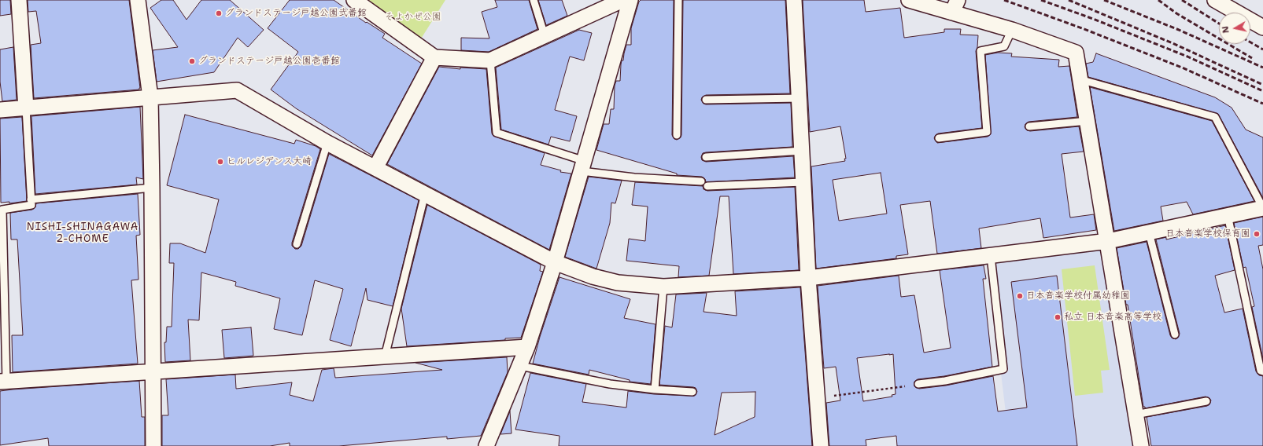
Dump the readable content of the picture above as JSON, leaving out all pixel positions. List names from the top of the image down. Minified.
{"districts":["NISHI-SHINAGAWA 2-CHOME"],"parks":["そよかぜ公園"],"places":["グランドステージ戸越公園弐番館","グランドステージ戸越公園壱番館","ヒルレジデンス大崎","日本音楽学校保育園","日本音楽学校付属幼稚園","私立 日本音楽高等学校"],"north":"left"}
